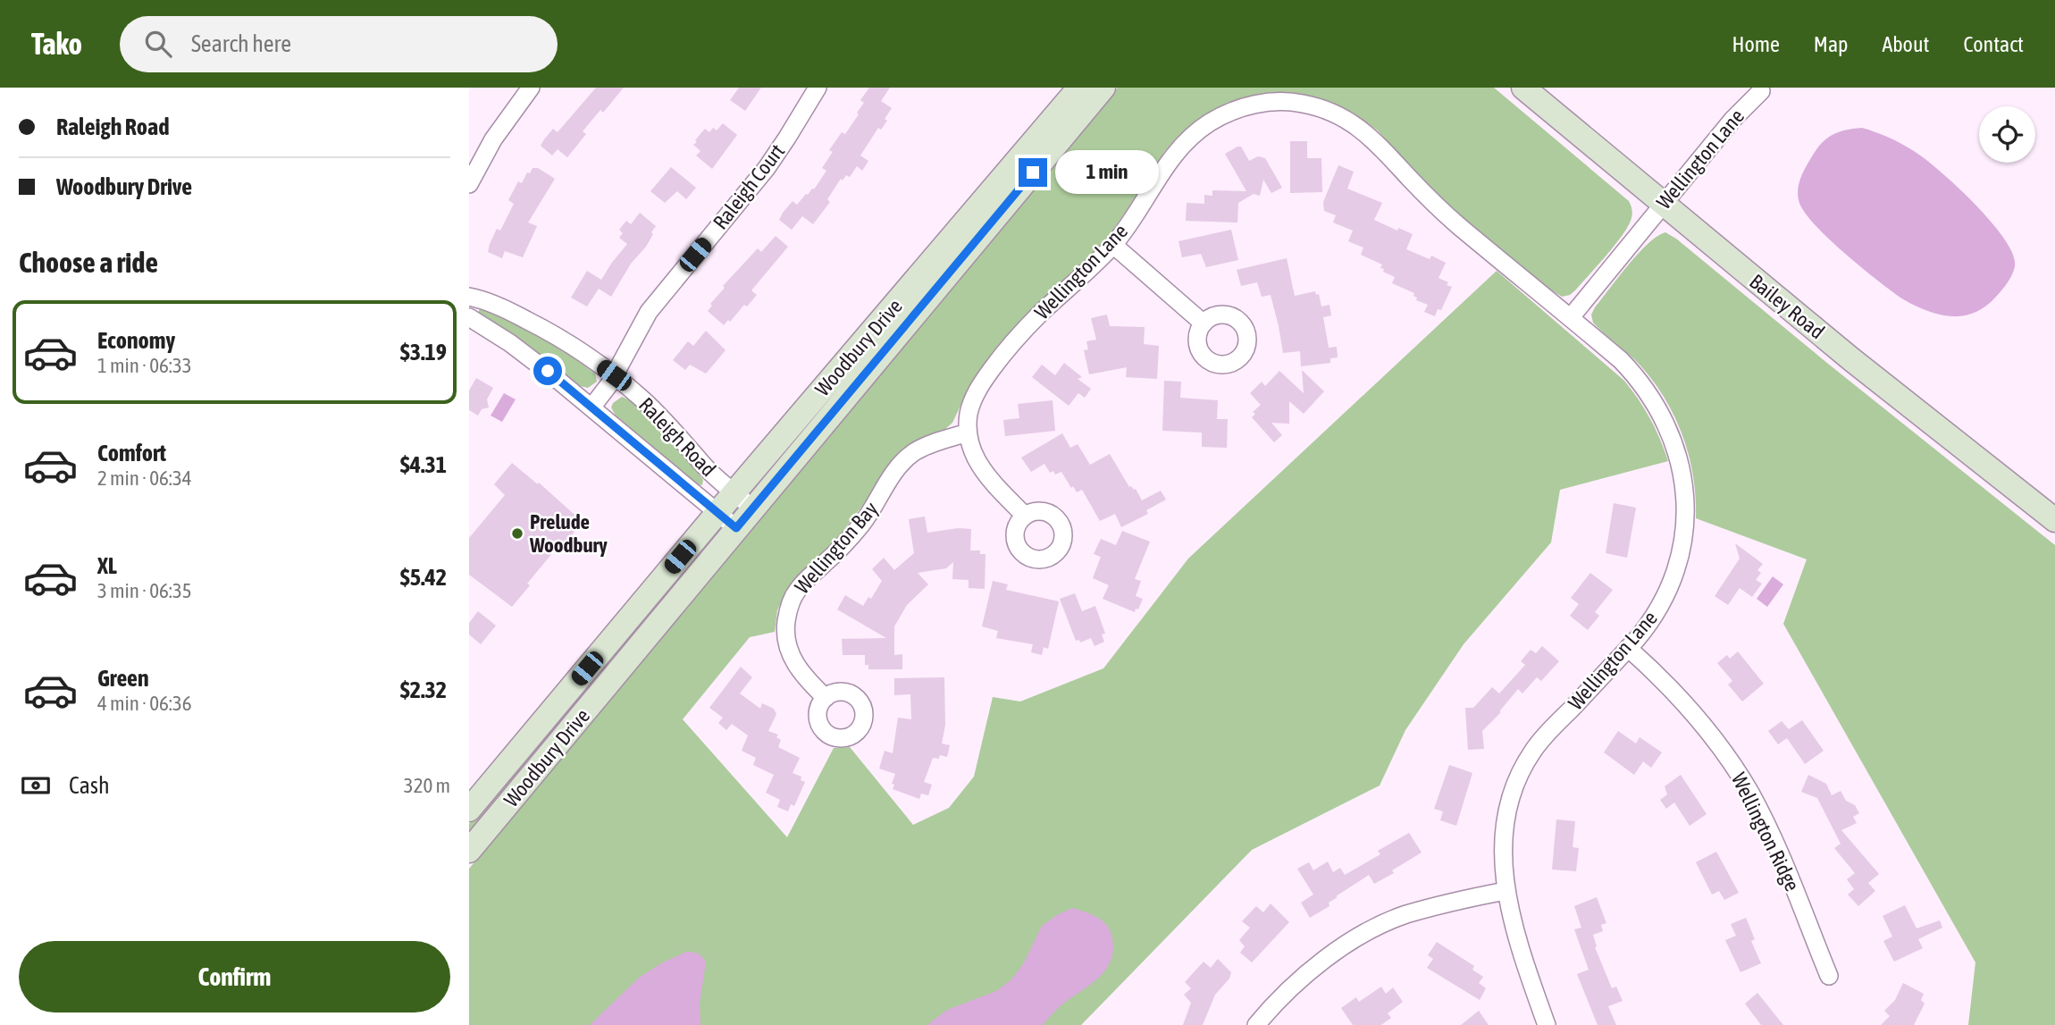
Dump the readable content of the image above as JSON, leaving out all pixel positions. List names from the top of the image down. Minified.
{"streets":{"main road":["Bailey Road","Woodbury Drive"],"street":["Wellington Lane","Raleigh Court","Raleigh Road","Wellington Bay","Wellington Ridge"]},"crossings":[["Wellington Lane","Bailey Road"],["Wellington Lane","Wellington Bay"],["Wellington Lane","Wellington Ridge"],["Raleigh Court","Raleigh Road"],["Woodbury Drive","Raleigh Road"]],"places":["Prelude Woodbury"],"page":{"header":"Tako","search":"Search here","nav":["Home","Map","About","Contact"],"banner":["Raleigh Road","Woodbury Drive"],"bubble":"1 min","heading":"Choose a ride","list":[{"name":"Economy","note":"1 min · 06:33","value":"$3.19"},{"name":"Comfort","note":"2 min · 06:34","value":"$4.31"},{"name":"XL","note":"3 min · 06:35","value":"$5.42"},{"name":"Green","note":"4 min · 06:36","value":"$2.32"}],"pay":["Cash","320 m"],"buttons":"Confirm"}}
